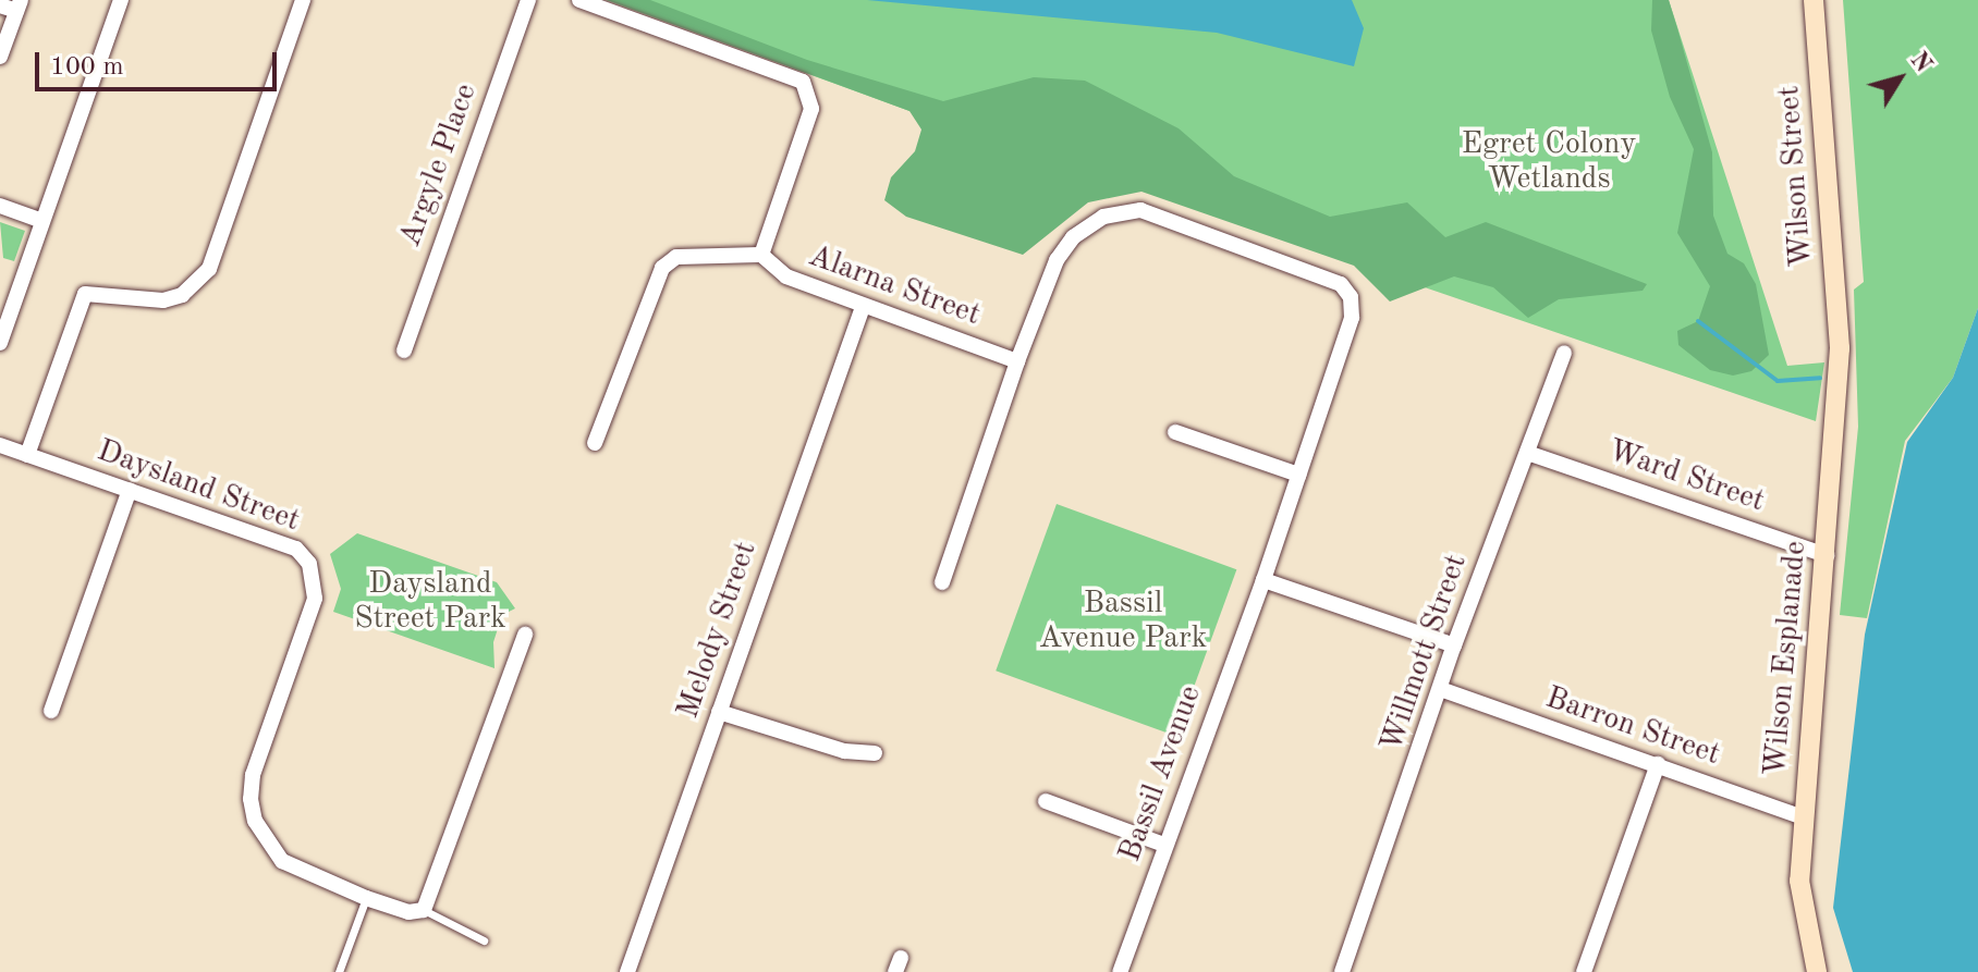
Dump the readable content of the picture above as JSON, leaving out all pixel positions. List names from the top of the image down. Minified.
{"streets":{"street":["Argyle Place","Wilson Street","Alarna Street","Ward Street","Daysland Street","Melody Street","Willmott Street","Wilson Esplanade","Barron Street","Bassil Avenue"]},"crossings":[["Wilson Street","Wilson Esplanade"],["Alarna Street","Melody Street"],["Alarna Street","Bassil Avenue"],["Ward Street","Willmott Street"],["Ward Street","Wilson Esplanade"],["Willmott Street","Barron Street"],["Wilson Esplanade","Barron Street"]],"parks":["Egret Colony Wetlands","Daysland Street Park","Bassil Avenue Park"],"scale_bar":"100 m","north":"top right"}
